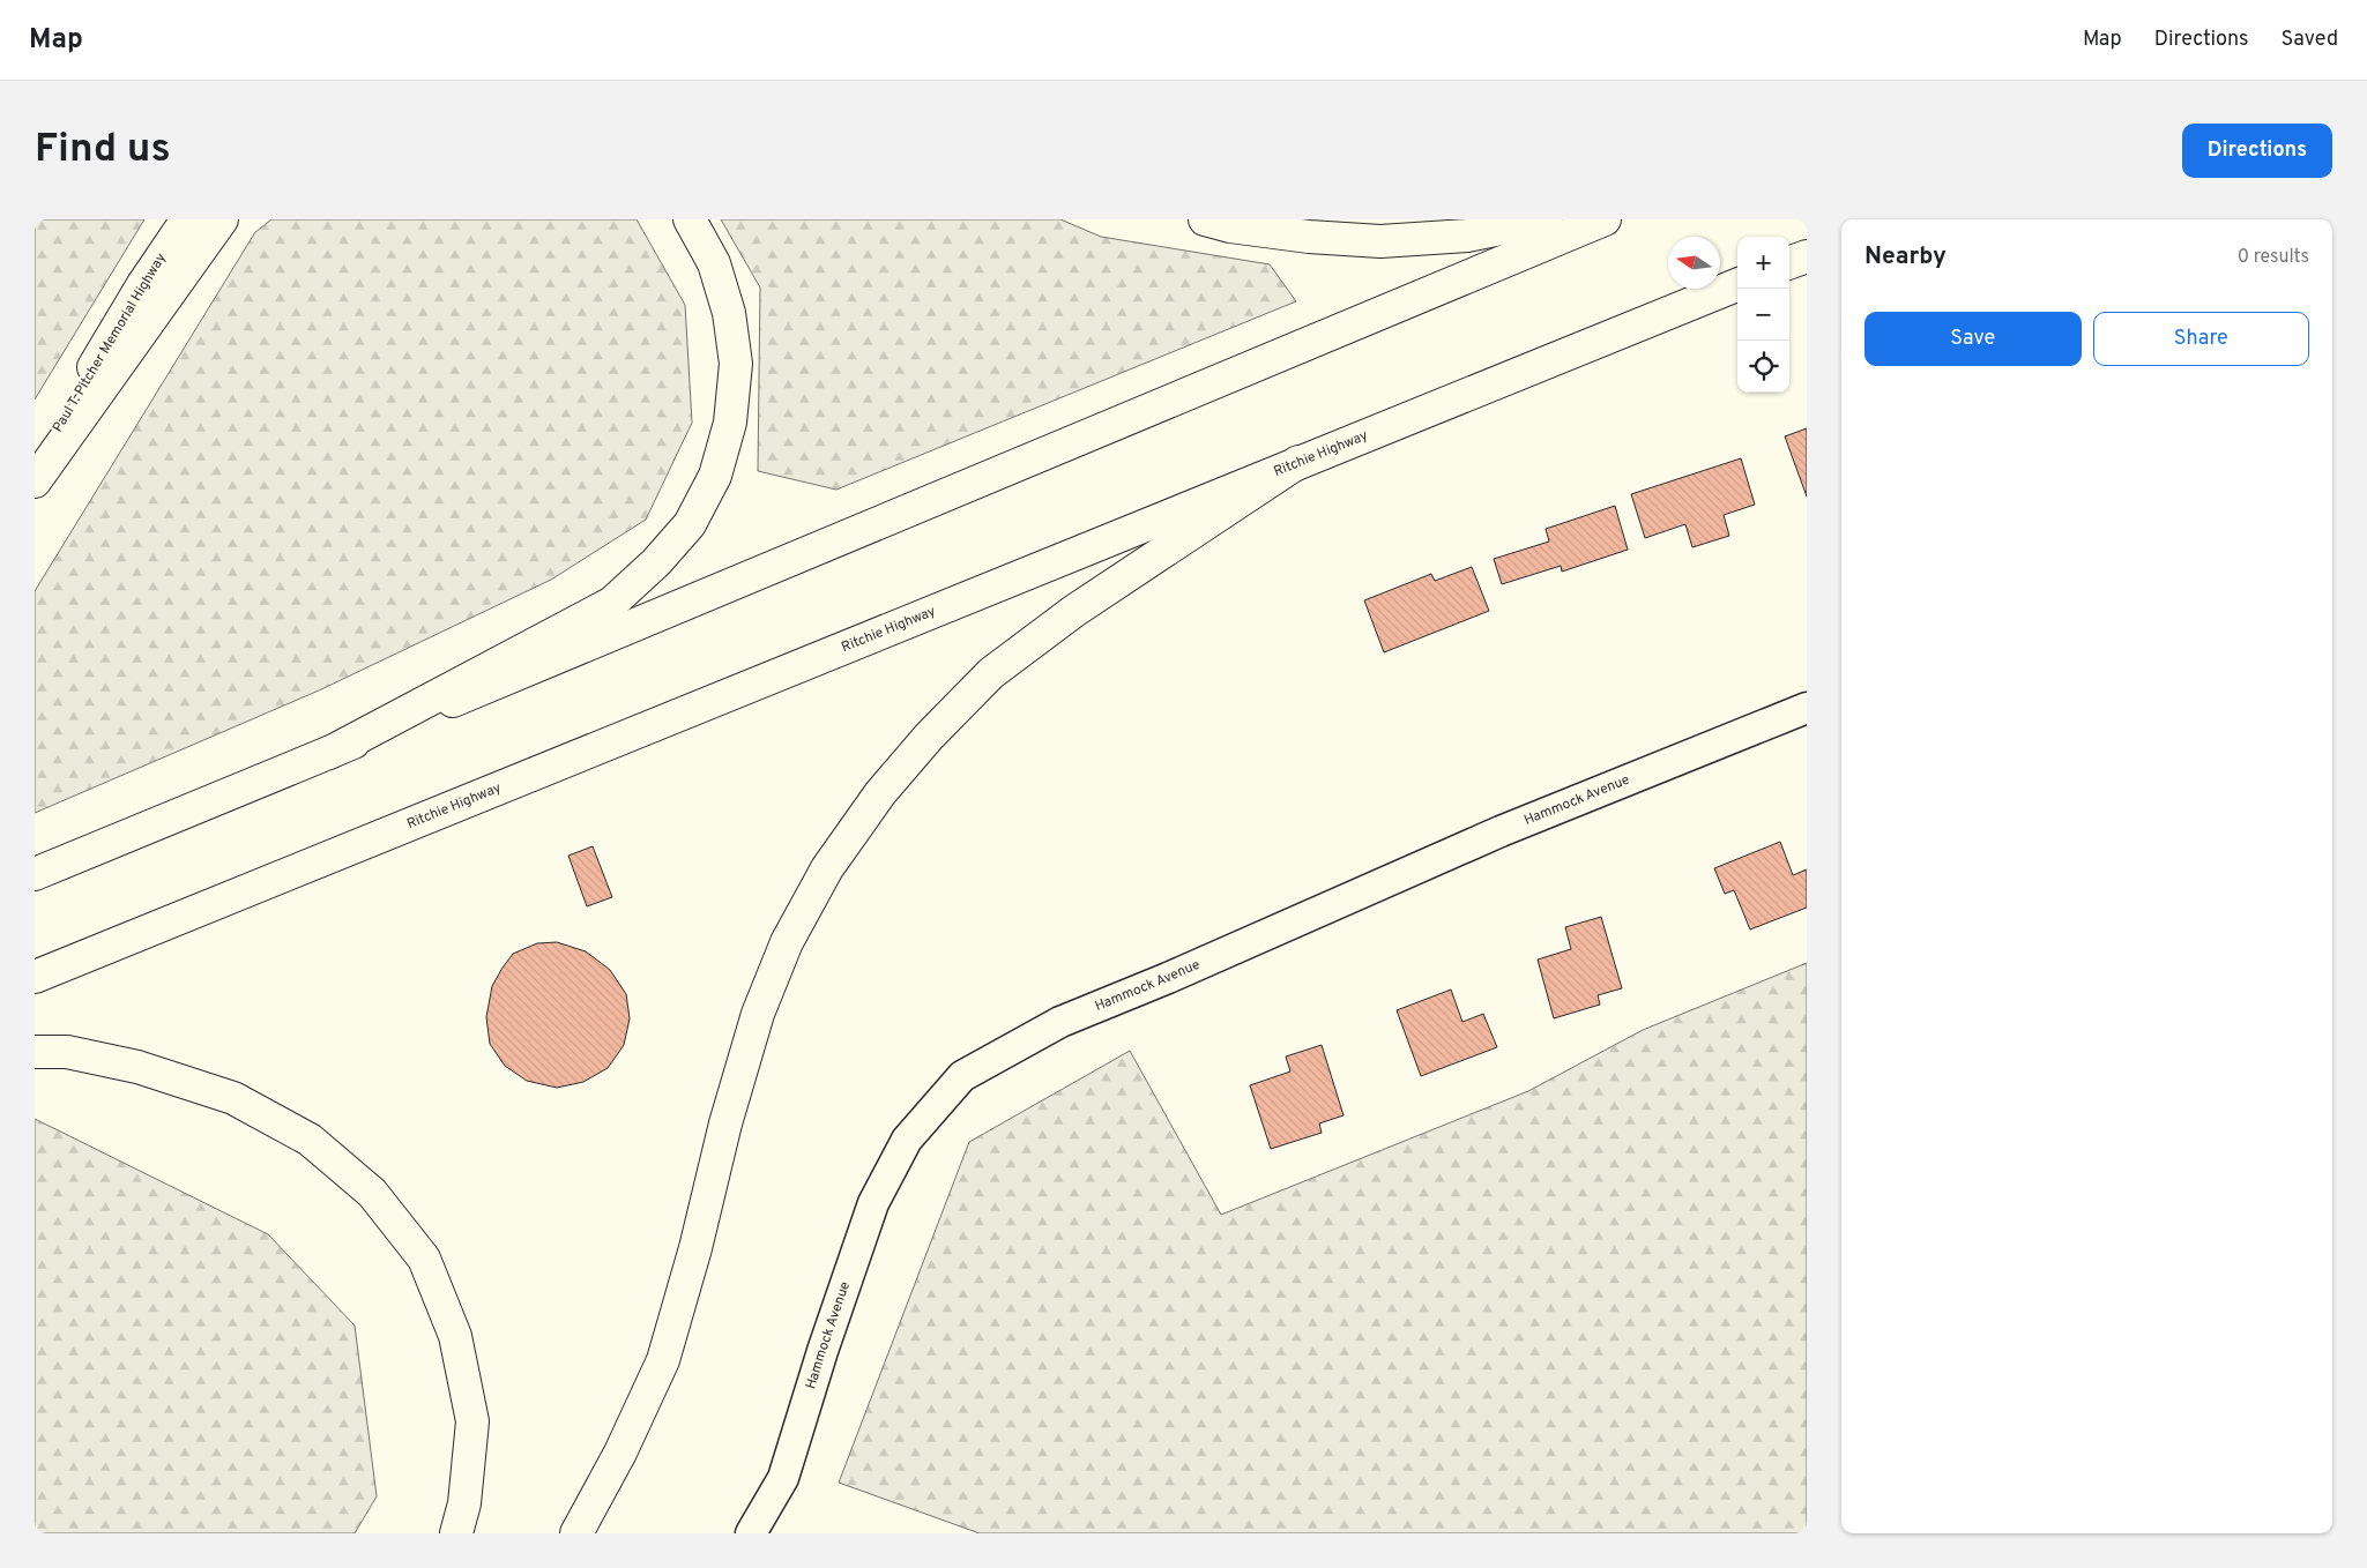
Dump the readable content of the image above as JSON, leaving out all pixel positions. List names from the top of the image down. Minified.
{"streets":{"main road":["Paul T. Pitcher Memorial Highway","Ritchie Highway"],"street":["Hammock Avenue"]},"north":"left","page":{"header":"Map","nav":["Map","Directions","Saved"],"buttons":["Directions",["Save","Share"]],"title":"Find us","heading":["Nearby","0 results"],"map_buttons":["+","−"]}}
